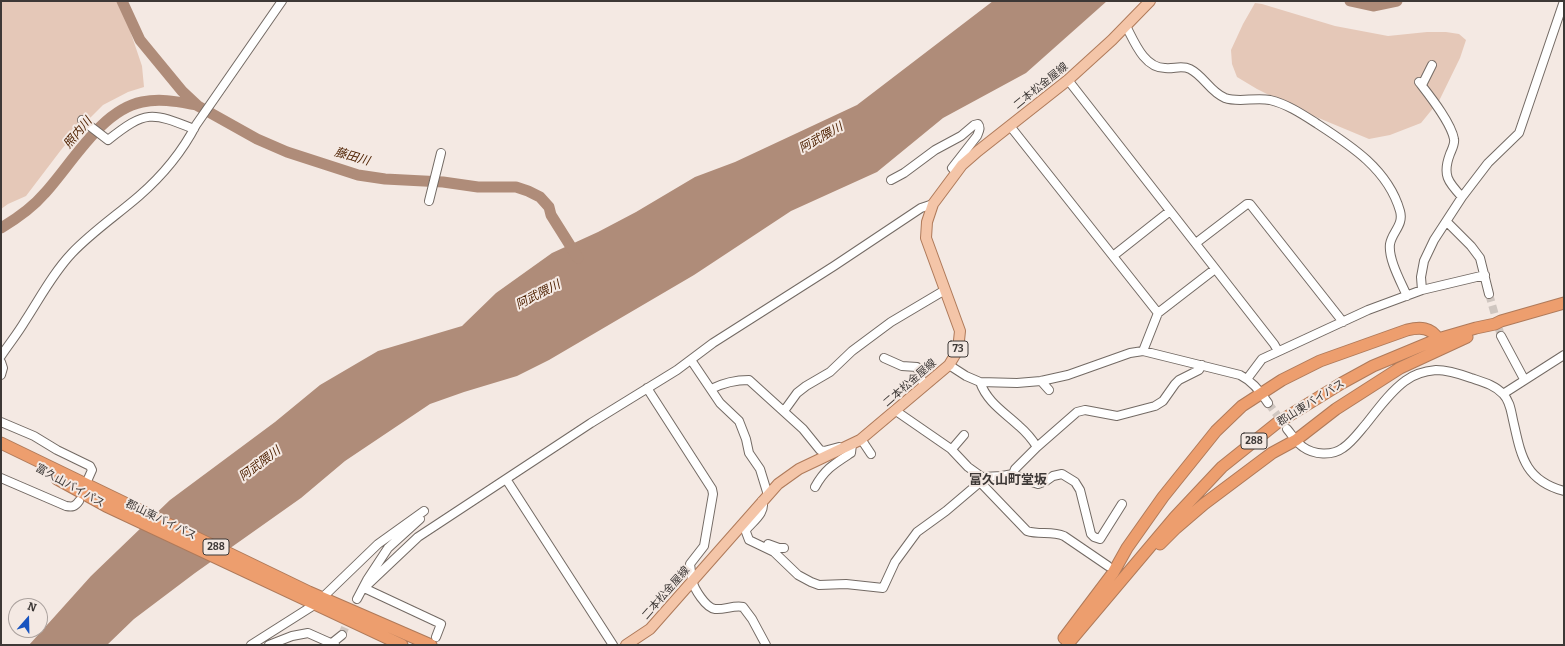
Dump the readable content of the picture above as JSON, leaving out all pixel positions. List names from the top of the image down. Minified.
{"streets":{"highway":["郡山東バイパス","288","富久山バイパス"],"main road":["二本松金屋線","73"]},"crossings":[["郡山東バイパス","富久山バイパス"]],"districts":["富久山町堂坂"],"water":["照内川","阿武隈川","藤田川"],"north":"top"}
